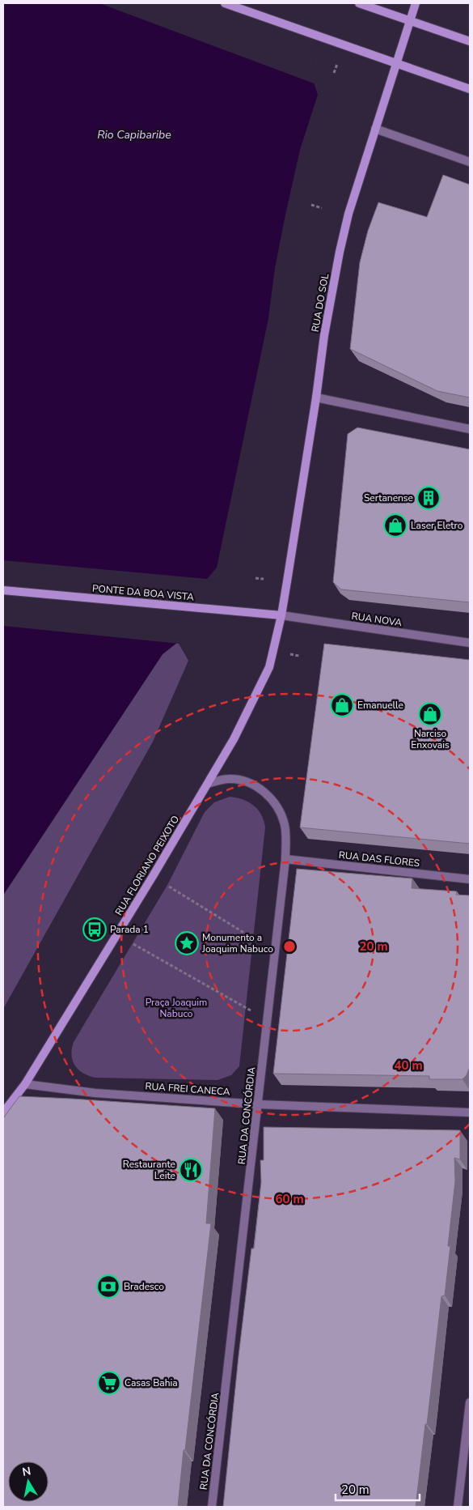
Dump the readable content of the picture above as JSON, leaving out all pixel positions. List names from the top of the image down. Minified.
{"streets":{"main road":["RUA DO SOL","PONTE DA BOA VISTA","RUA FLORIANO PEIXOTO"],"street":["RUA NOVA","RUA DAS FLORES","RUA FREI CANECA","RUA DA CONCÓRDIA"]},"crossings":[["RUA DO SOL","PONTE DA BOA VISTA"],["RUA DO SOL","RUA NOVA"],["RUA DO SOL","RUA FLORIANO PEIXOTO"],["PONTE DA BOA VISTA","RUA NOVA"],["PONTE DA BOA VISTA","RUA FLORIANO PEIXOTO"],["RUA NOVA","RUA FLORIANO PEIXOTO"],["RUA DAS FLORES","RUA DA CONCÓRDIA"],["RUA FLORIANO PEIXOTO","RUA FREI CANECA"],["RUA FLORIANO PEIXOTO","RUA DA CONCÓRDIA"],["RUA FREI CANECA","RUA DA CONCÓRDIA"]],"water":["Rio Capibaribe"],"parks":["Praça Joaquim Nabuco"],"places":{"building":["Sertanense"],"shop":["Laser Eletro","Emanuelle","Narciso Enxovais"],"bus stop":["Parada 1"],"place":["Monumento a Joaquim Nabuco"],"restaurant":["Restaurante Leite"],"bank":["Bradesco"],"supermarket":["Casas Bahia"]},"scale_bar":"20 m","north":"top","rings":["20 m","40 m","60 m"]}
